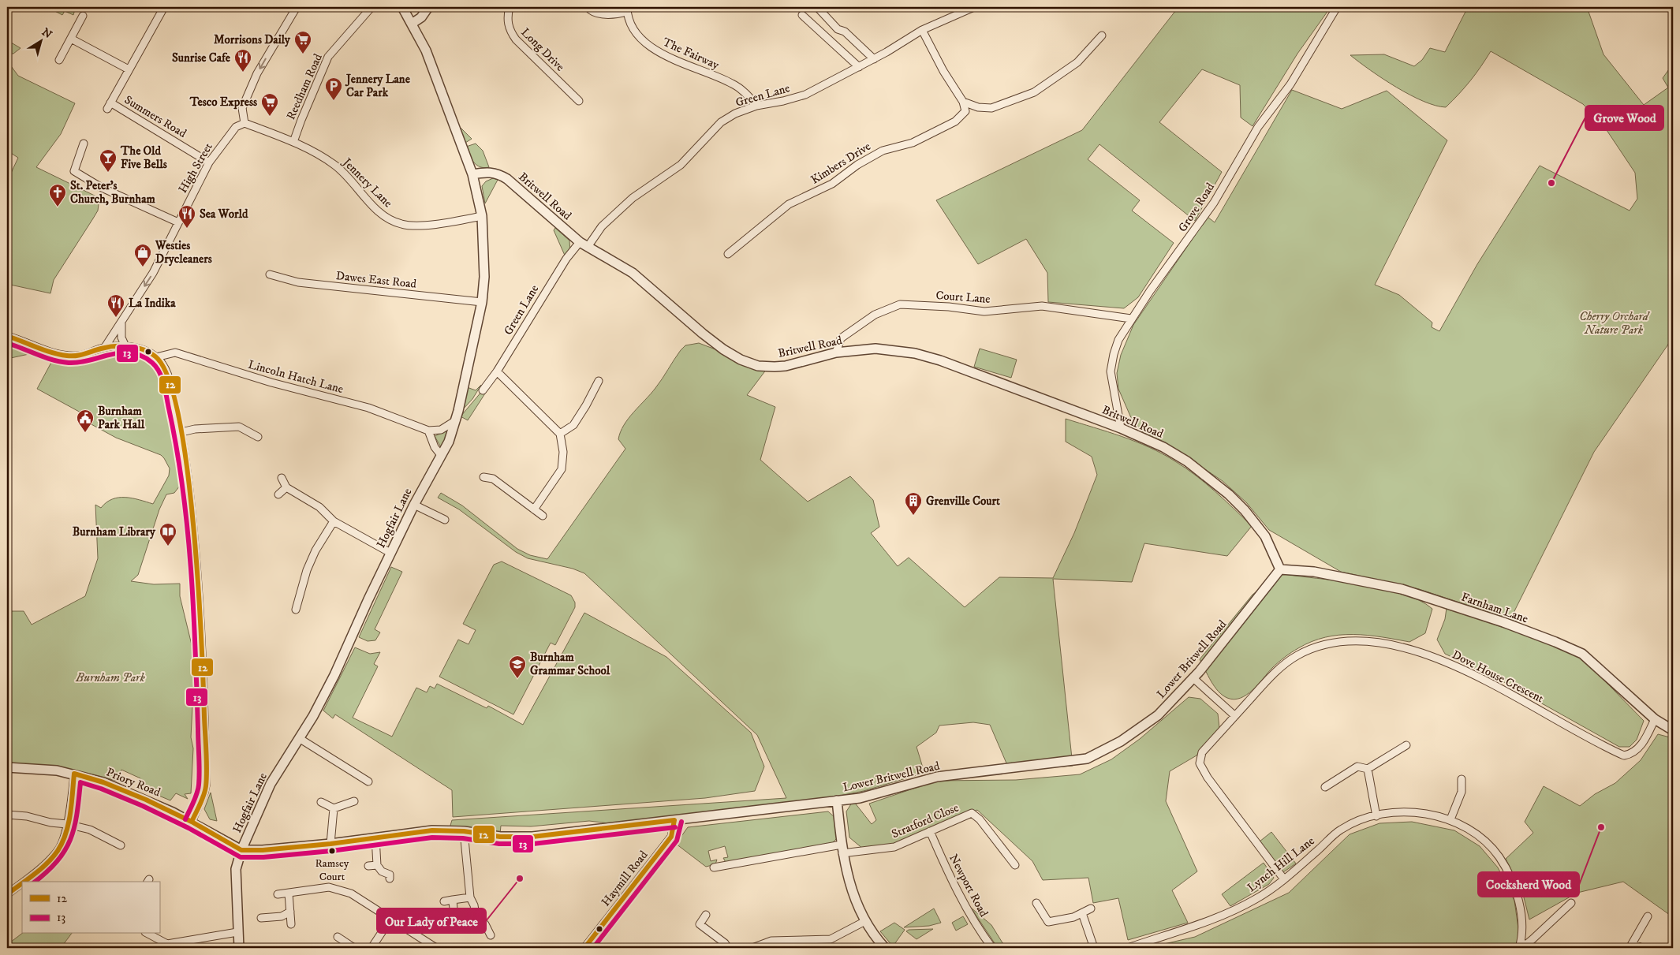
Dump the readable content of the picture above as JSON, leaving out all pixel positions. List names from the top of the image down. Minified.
{"streets":{"street":["Long Drive","The Fairway","Reedham Road","Green Lane","Summers Road","Kimbers Drive","High Street","Jennery Lane","Britwell Road","Grove Road","Dawes East Road","Court Lane","Lincoln Hatch Lane","Hogfair Lane","Farnham Lane","Lower Britwell Road","Dove House Crescent","Priory Road","Stratford Close","Lynch Hill Lane","Haymill Road","Newport Road"]},"crossings":[["The Fairway","Green Lane"],["Reedham Road","Jennery Lane"],["Green Lane","Britwell Road"],["Summers Road","High Street"],["High Street","Jennery Lane"],["Jennery Lane","Hogfair Lane"],["Britwell Road","Grove Road"],["Britwell Road","Court Lane"],["Britwell Road","Hogfair Lane"],["Britwell Road","Farnham Lane"],["Britwell Road","Lower Britwell Road"],["Grove Road","Court Lane"],["Dawes East Road","Hogfair Lane"],["Hogfair Lane","Lower Britwell Road"],["Hogfair Lane","Priory Road"],["Farnham Lane","Lower Britwell Road"],["Farnham Lane","Dove House Crescent"],["Lower Britwell Road","Priory Road"],["Lower Britwell Road","Haymill Road"],["Dove House Crescent","Lynch Hill Lane"],["Stratford Close","Newport Road"]],"one_way":["High Street"],"parks":["Cherry Orchard Nature Park","Burnham Park"],"places":{"supermarket":["Morrisons Daily","Tesco Express"],"restaurant":["Sunrise Cafe","Sea World","La Indika"],"parking":["Jennery Lane Car Park"],"bar":["The Old Five Bells"],"other":["Grove Wood","Cocksherd Wood","Ramsey Court","Our Lady of Peace"],"church":["St. Peter's Church, Burnham"],"shop":["Westies Drycleaners"],"public building":["Burnham Park Hall"],"building":["Grenville Court"],"library":["Burnham Library"],"school or university":["Burnham Grammar School"]},"lines":["transit line 12","transit line 13"],"legend":["12","13"],"north":"top right"}
